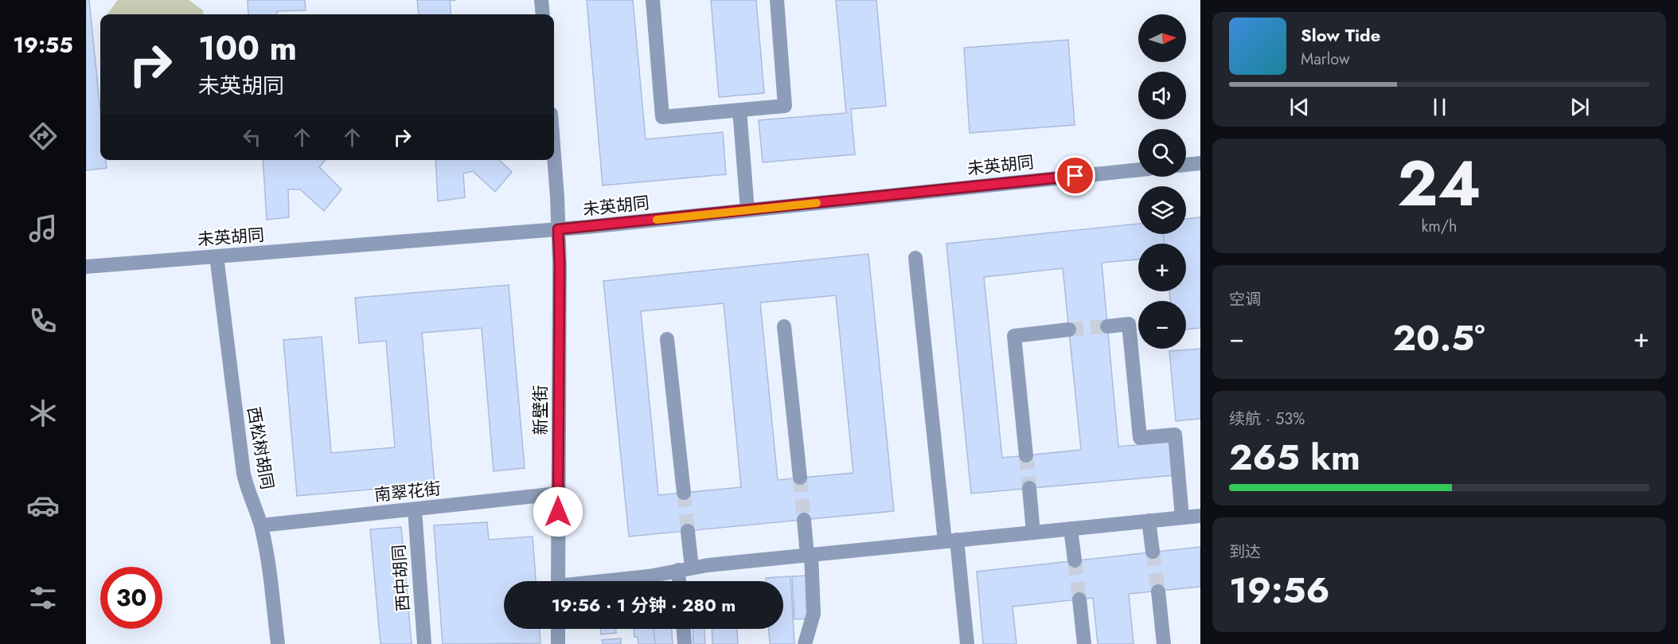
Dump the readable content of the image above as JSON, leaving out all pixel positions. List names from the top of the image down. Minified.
{"streets":{"street":["未英胡同","新壁街","西松树胡同","南翠花街","西中胡同"]},"crossings":[["未英胡同","新壁街"],["未英胡同","西松树胡同"],["新壁街","南翠花街"],["西松树胡同","南翠花街"],["南翠花街","西中胡同"]],"north":"right","page":{"tabs":"19:55","map_buttons":["+","−"],"turn":["100 m","未英胡同"],"song":["Slow Tide","Marlow"],"tile":[["24","km/h"],"空调",["续航 · 53%","265 km"],["到达","19:56"]],"heat":["−","20.5°","+"],"limit":"30","trip":"19:56 · 1 分钟 · 280 m"}}
